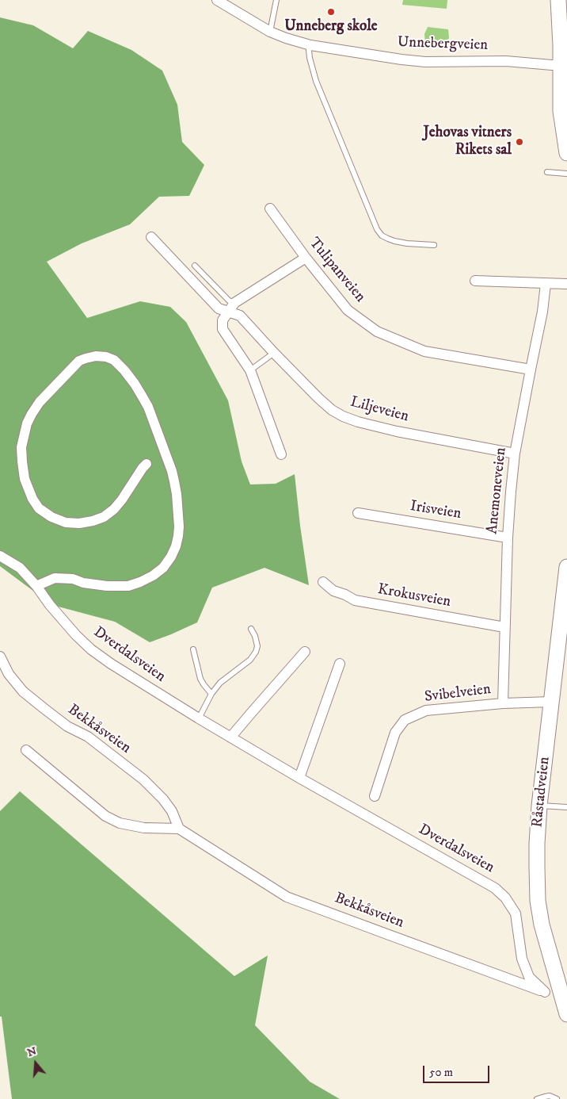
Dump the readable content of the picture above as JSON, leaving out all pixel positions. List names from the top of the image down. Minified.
{"streets":{"main road":["Råstadveien"],"street":["Unnebergveien","Tulipanveien","Liljeveien","Anemoneveien","Irisveien","Krokusveien","Dverdalsveien","Svibelveien","Bekkåsveien"]},"crossings":[["Tulipanveien","Anemoneveien"],["Liljeveien","Anemoneveien"],["Anemoneveien","Irisveien"],["Anemoneveien","Krokusveien"],["Anemoneveien","Svibelveien"],["Dverdalsveien","Bekkåsveien"],["Svibelveien","Råstadveien"],["Bekkåsveien","Råstadveien"]],"places":["Unneberg skole","Jehovas vitners Rikets sal"],"scale_bar":"50 m","north":"top"}
